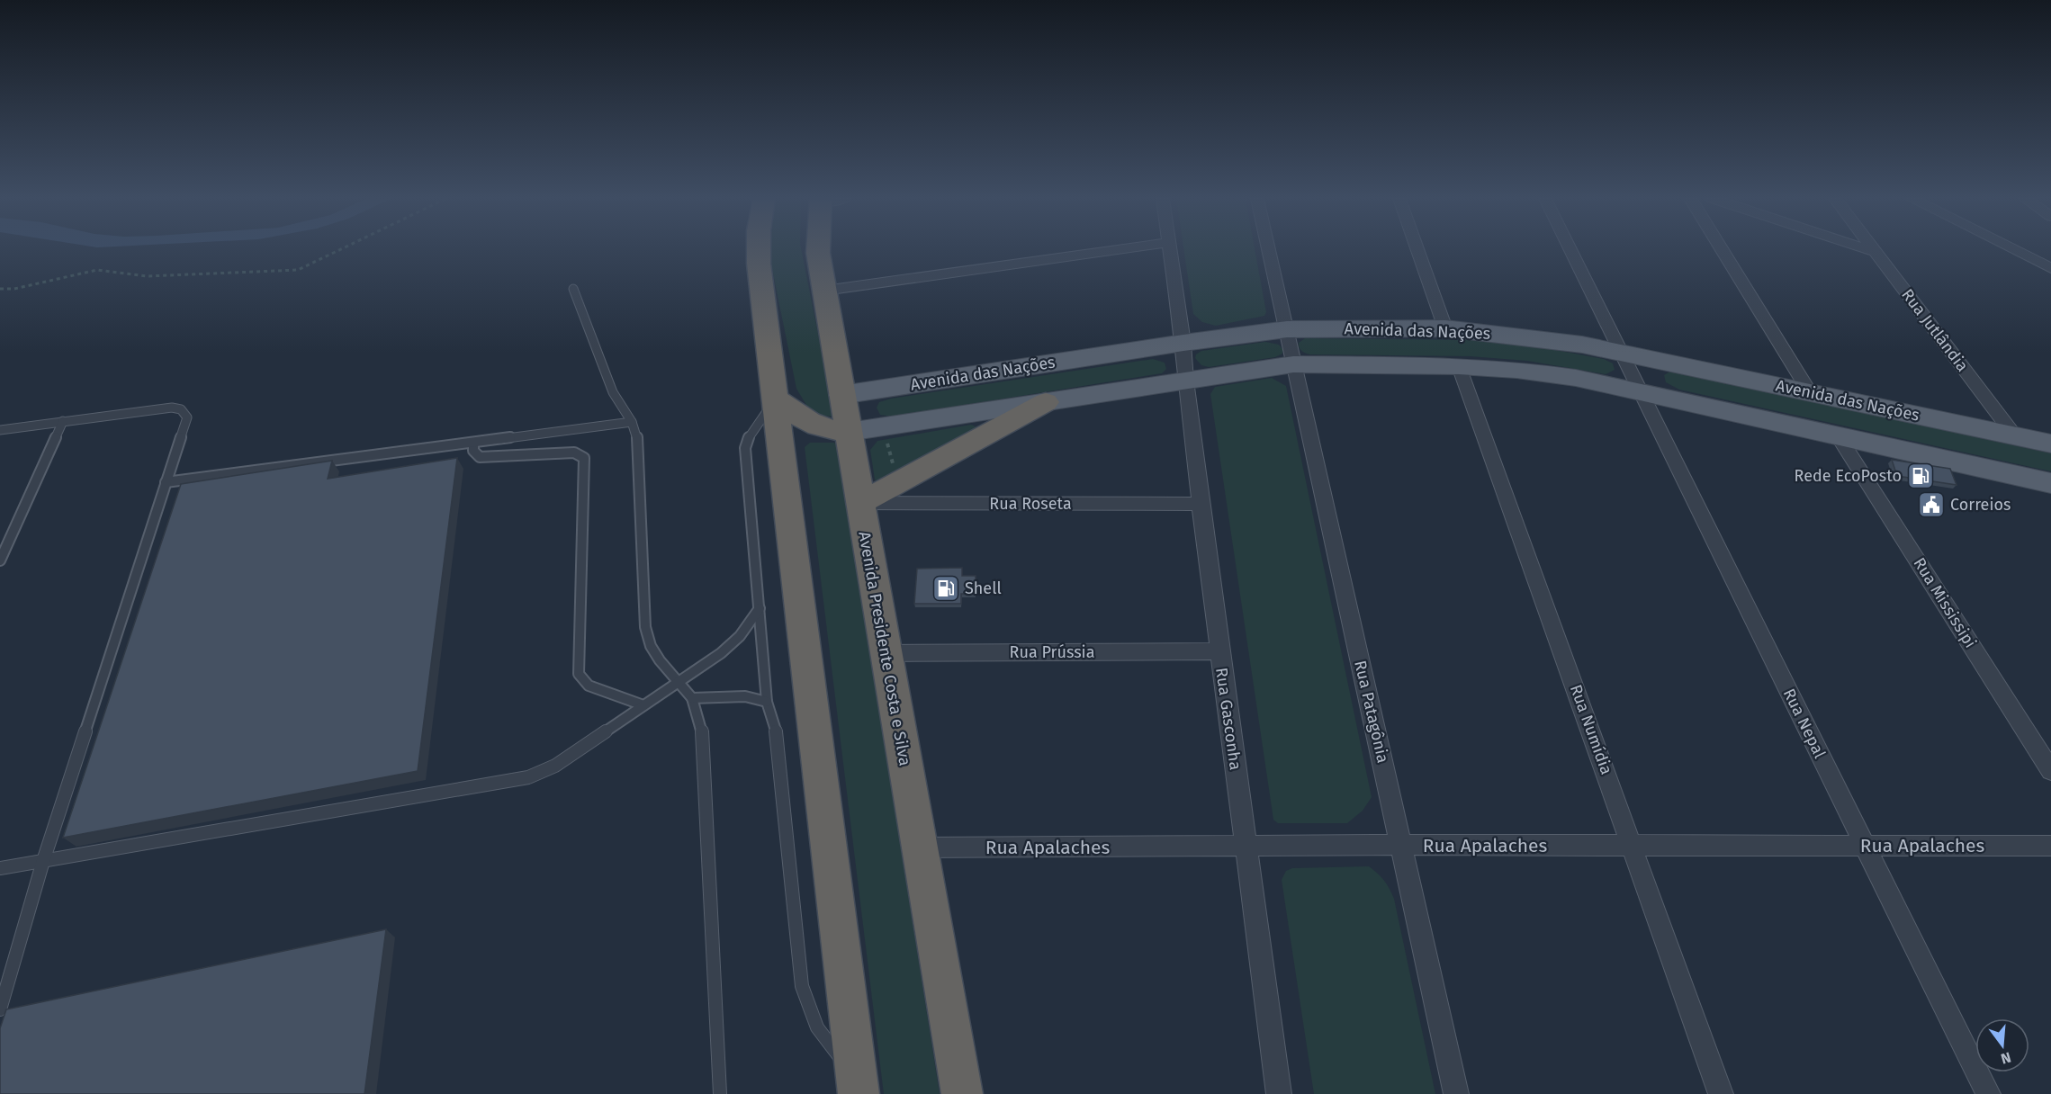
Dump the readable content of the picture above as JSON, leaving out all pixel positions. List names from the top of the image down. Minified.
{"streets":{"highway":["Avenida Presidente Costa e Silva"],"main road":["Avenida das Nações"],"street":["Rua Jutlândia","Rua Roseta","Rua Mississipi","Rua Prússia","Rua Patagônia","Rua Gasconha","Rua Nepal","Rua Numídia","Rua Apalaches"]},"crossings":[["Rua Jutlândia","Avenida das Nações"],["Avenida das Nações","Rua Mississipi"],["Avenida das Nações","Avenida Presidente Costa e Silva"],["Avenida das Nações","Rua Patagônia"],["Avenida das Nações","Rua Gasconha"],["Avenida das Nações","Rua Nepal"],["Avenida das Nações","Rua Numídia"],["Rua Roseta","Avenida Presidente Costa e Silva"],["Rua Roseta","Rua Gasconha"],["Avenida Presidente Costa e Silva","Rua Prússia"],["Avenida Presidente Costa e Silva","Rua Apalaches"],["Rua Prússia","Rua Gasconha"],["Rua Patagônia","Rua Apalaches"],["Rua Gasconha","Rua Apalaches"],["Rua Nepal","Rua Apalaches"],["Rua Numídia","Rua Apalaches"]],"places":{"fuel station":["Rede EcoPosto","Shell"],"public building":["Correios"]},"north":"bottom"}
